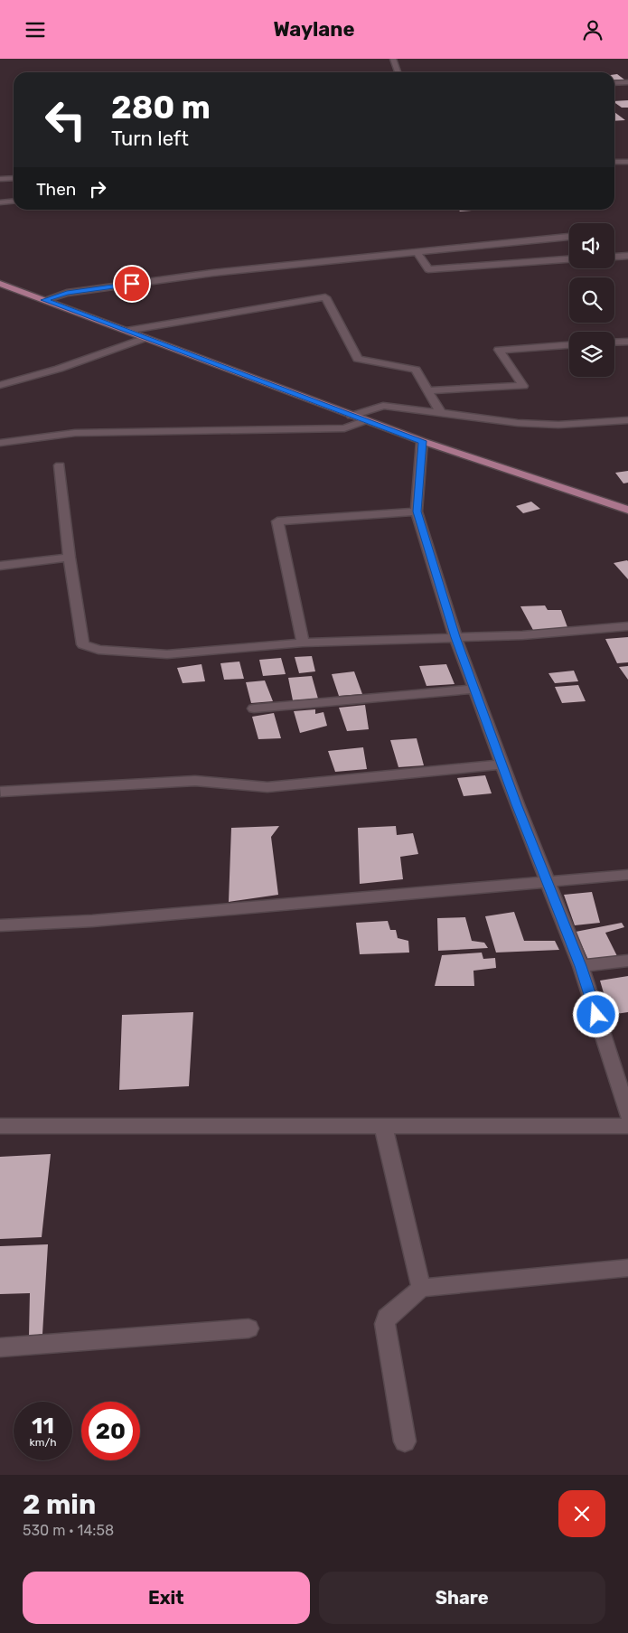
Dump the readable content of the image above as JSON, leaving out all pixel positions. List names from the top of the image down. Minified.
{"page":{"header":"Waylane","turn":["280 m","Turn left"],"then":"Then","speed":"11 km/h","limit":"20","heading":["2 min","530 m · 14:58"],"buttons":["Exit","Share"]}}
